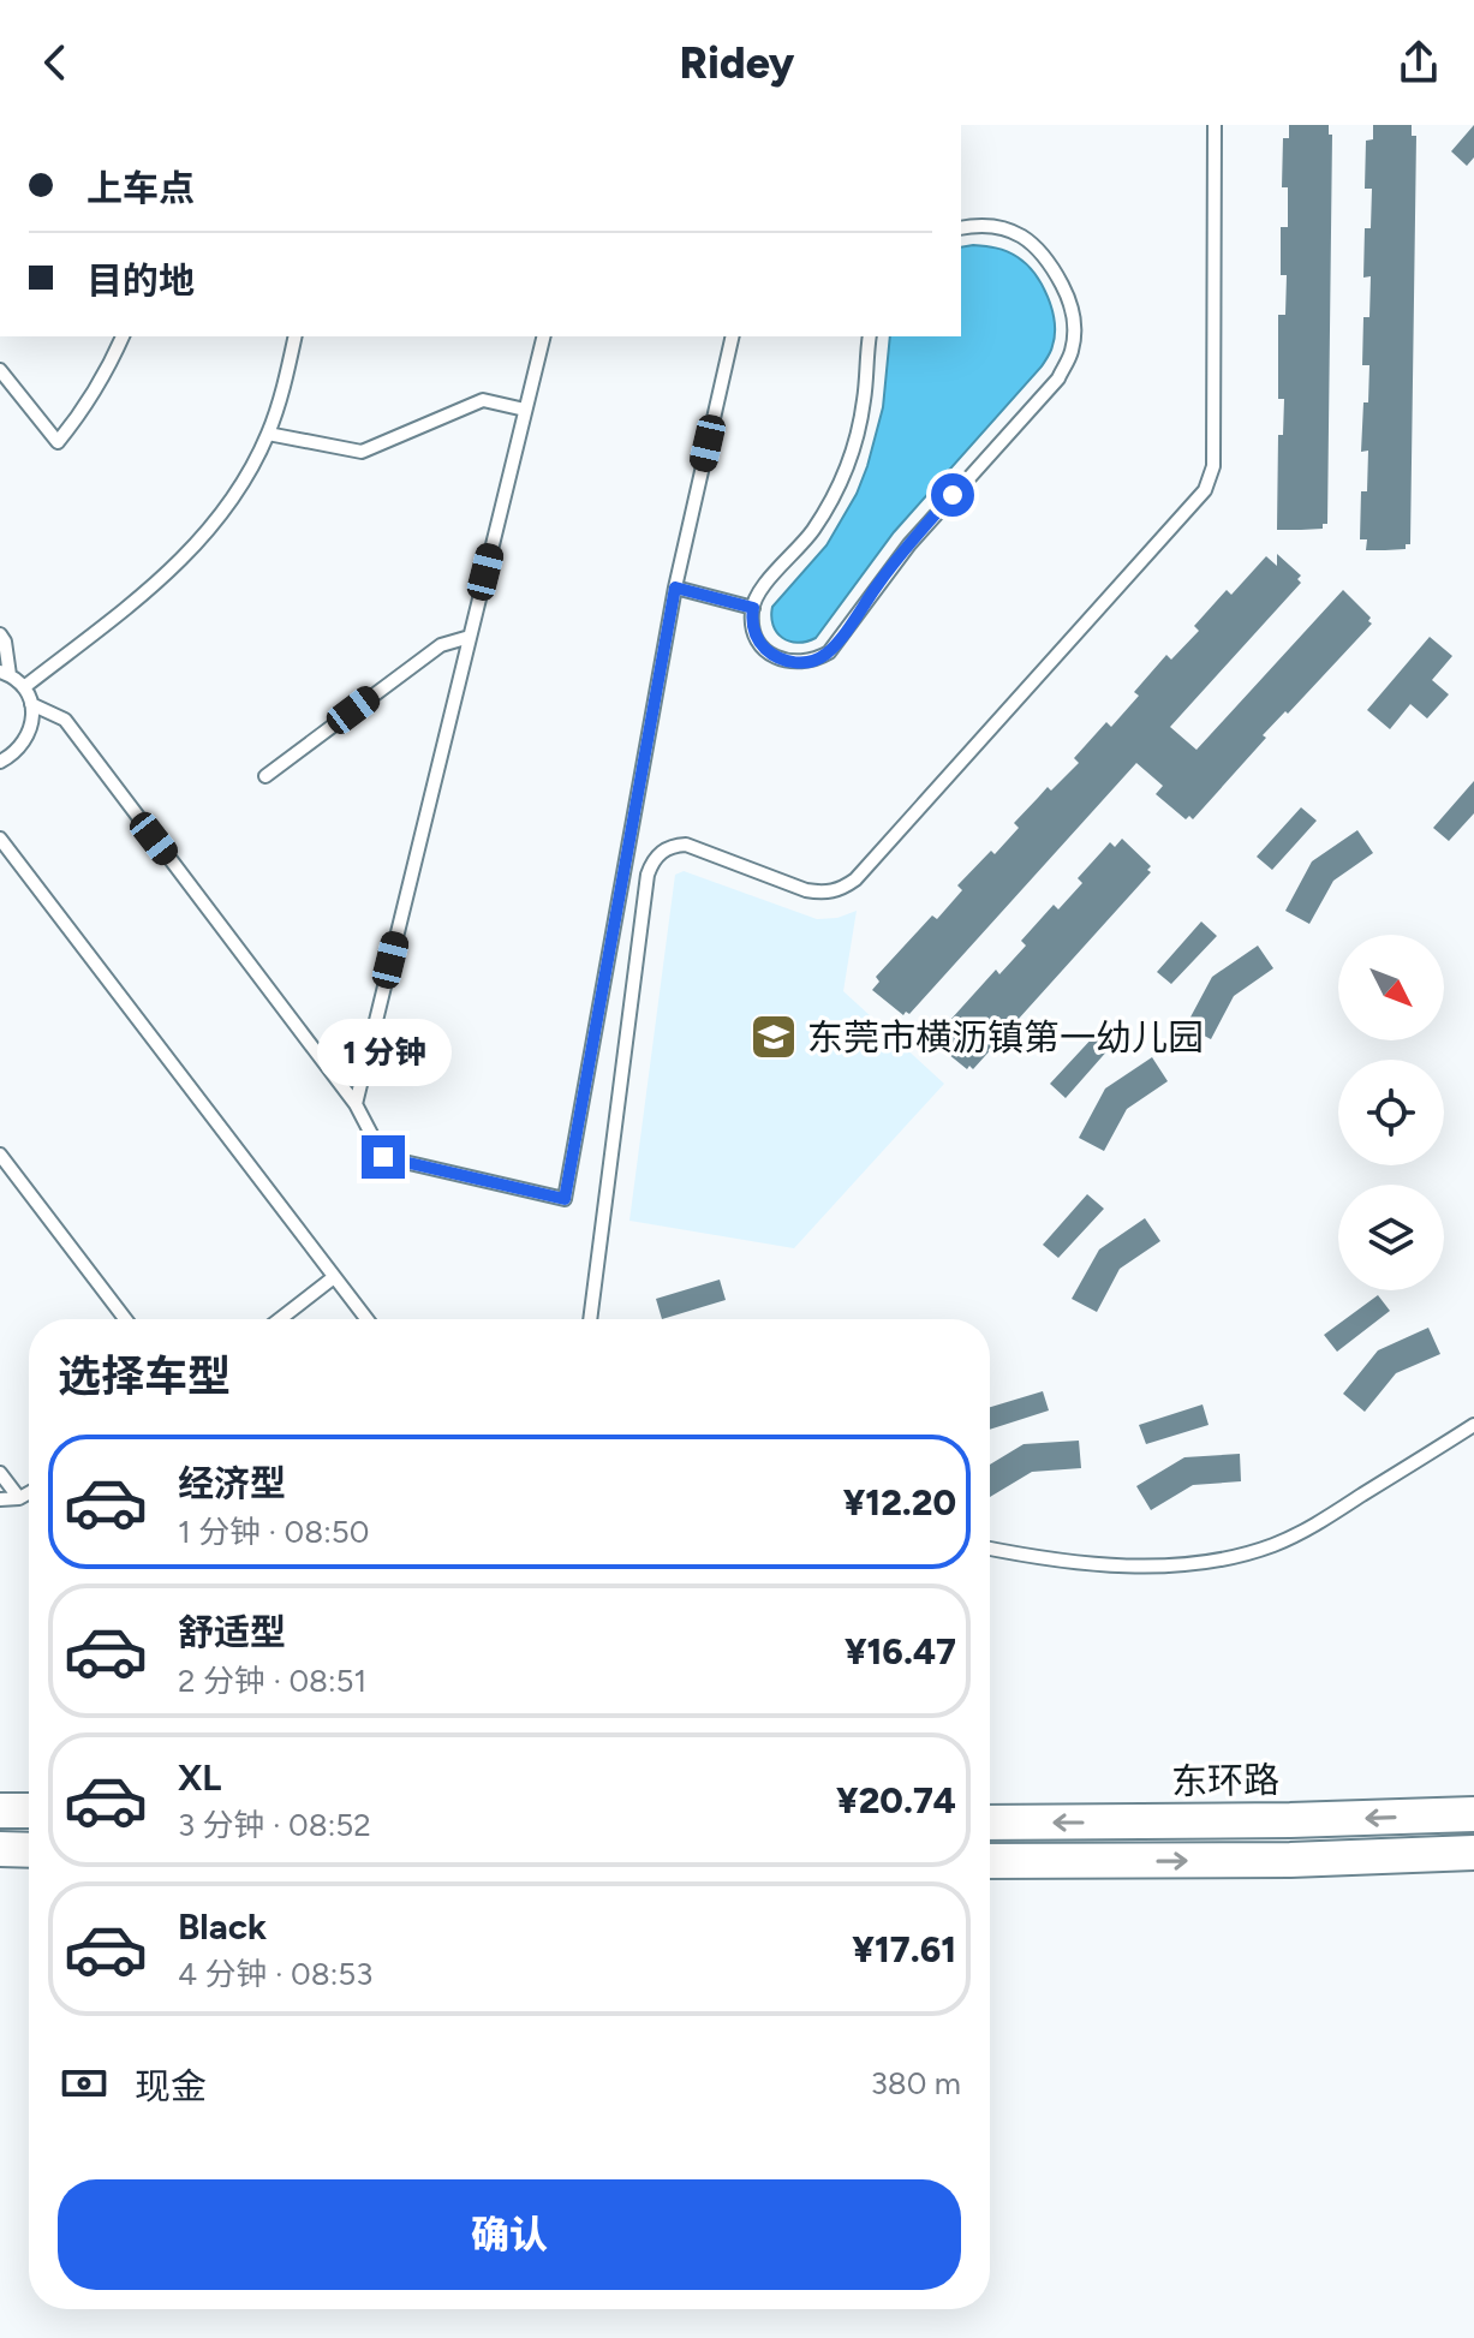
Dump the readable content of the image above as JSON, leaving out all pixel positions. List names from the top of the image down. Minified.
{"streets":{"main road":["东环路"]},"places":{"school or university":["东莞市横沥镇第一幼儿园"]},"north":"bottom right","page":{"header":"Ridey","banner":["上车点","目的地"],"bubble":"1 分钟","heading":"选择车型","list":[{"name":"经济型","note":"1 分钟 · 08:50","value":"¥12.20"},{"name":"舒适型","note":"2 分钟 · 08:51","value":"¥16.47"},{"name":"XL","note":"3 分钟 · 08:52","value":"¥20.74"},{"name":"Black","note":"4 分钟 · 08:53","value":"¥17.61"}],"pay":["现金","380 m"],"buttons":"确认"}}
